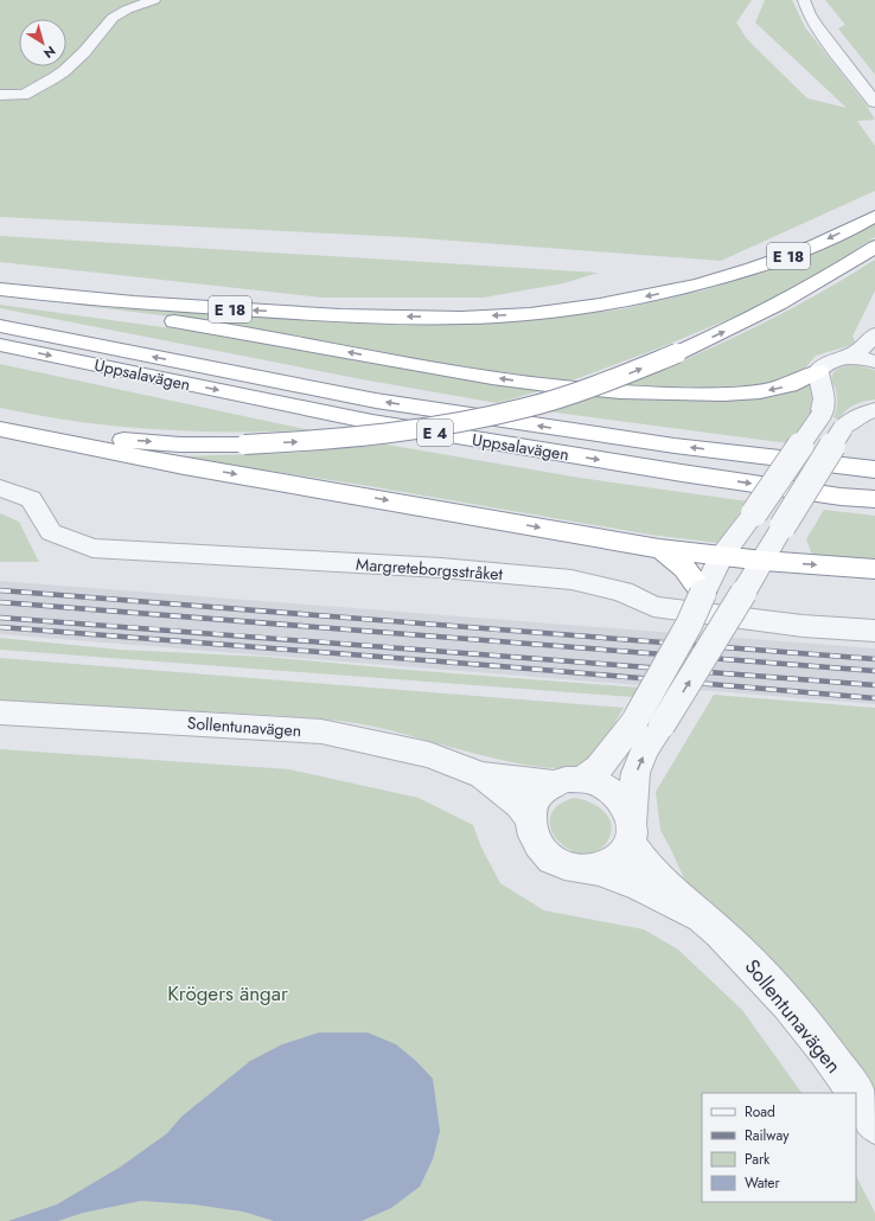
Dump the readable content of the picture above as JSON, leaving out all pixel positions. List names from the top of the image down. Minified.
{"streets":{"highway":["E 18","Uppsalavägen","E 4"],"street":["Margreteborgsstråket","Sollentunavägen"]},"parks":["Krögers ängar"],"legend":["Road","Railway","Park","Water"],"north":"bottom right"}
